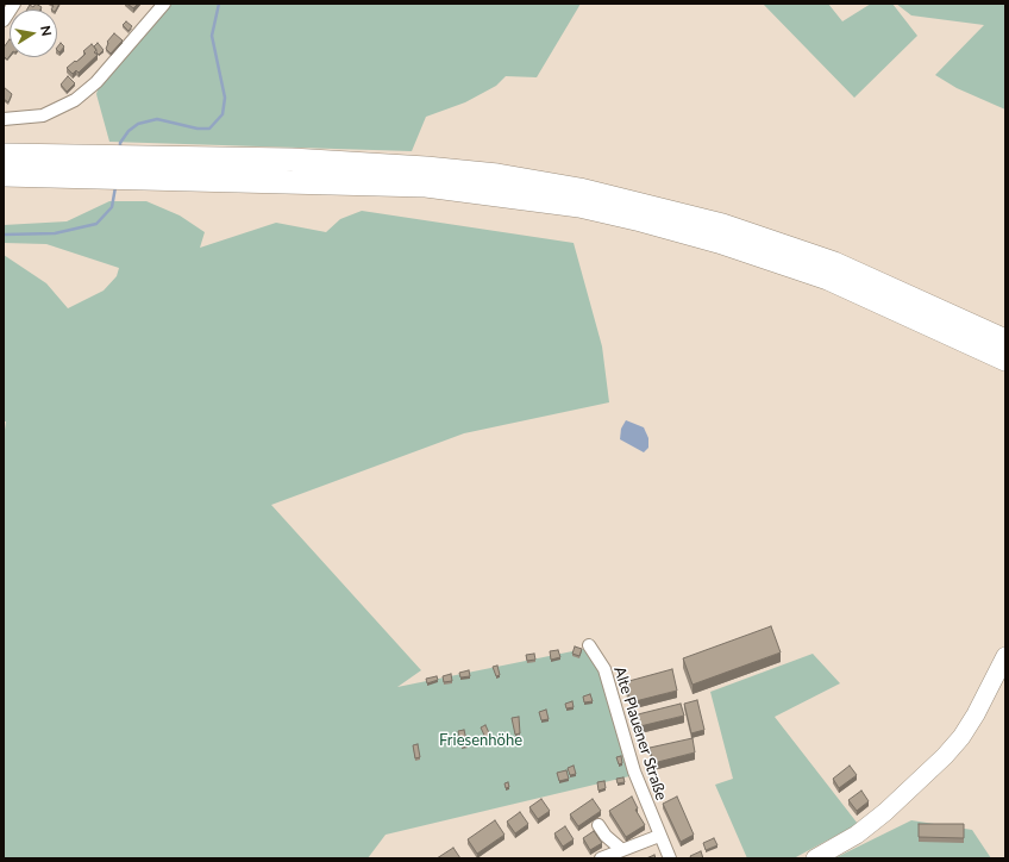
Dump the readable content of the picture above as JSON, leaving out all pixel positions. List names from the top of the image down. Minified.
{"streets":{"street":["Alte Plauener Straße"]},"parks":["Friesenhöhe"],"north":"right"}
